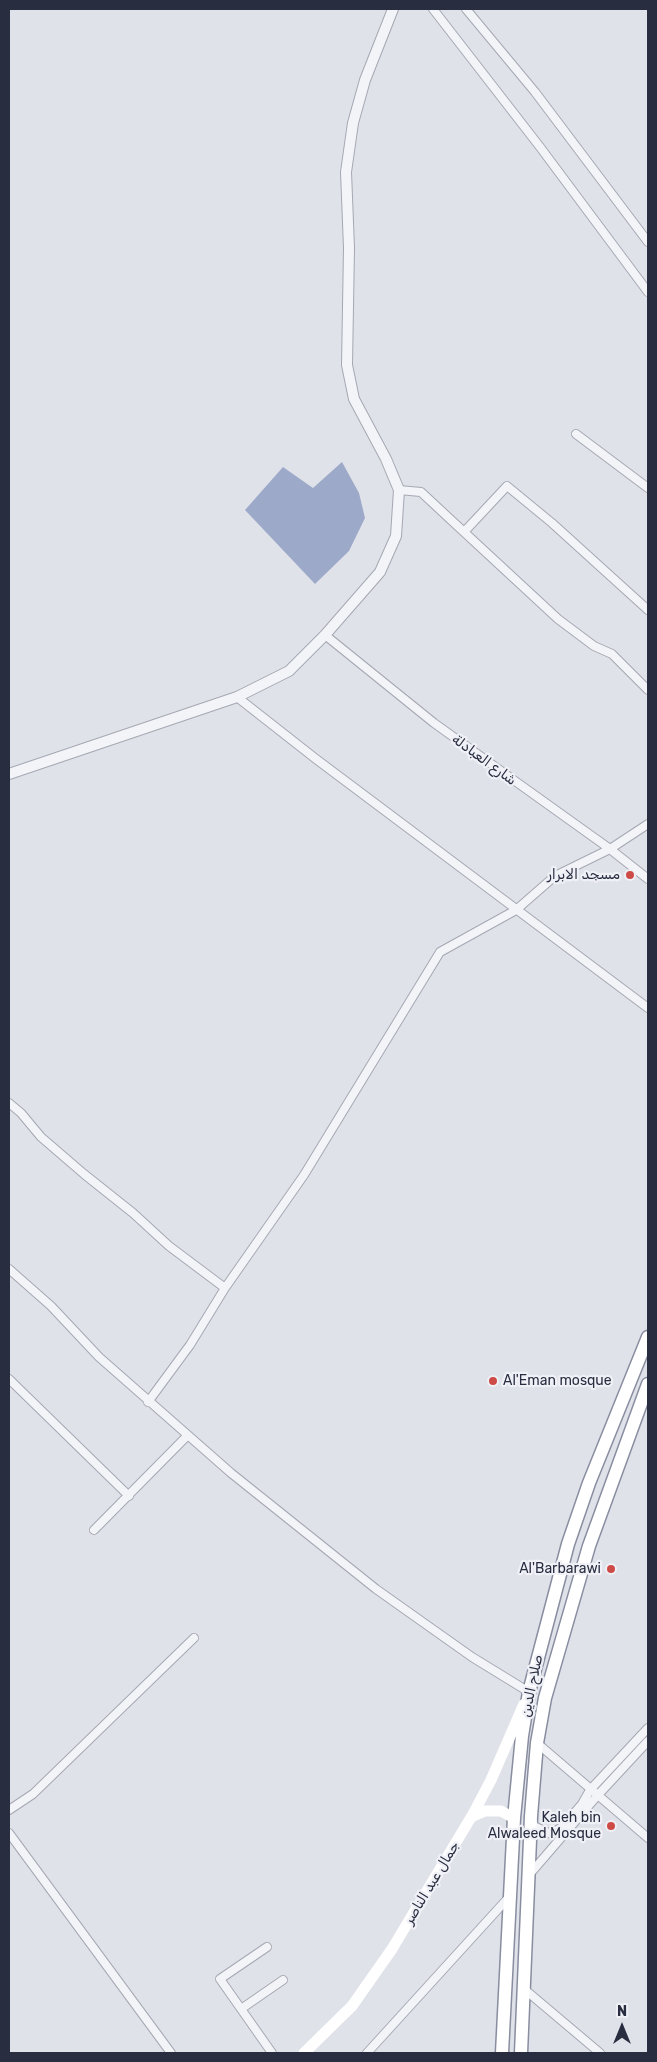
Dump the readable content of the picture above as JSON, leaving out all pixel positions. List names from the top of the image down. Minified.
{"streets":{"highway":["صلاح الدين"],"main road":["جمال عبد الناصر"],"street":["شارع العبادلة"]},"crossings":[["صلاح الدين","جمال عبد الناصر"]],"places":["مسجد الابرار","Al'Eman mosque","Al'Barbarawi","Kaleh bin Alwaleed Mosque"],"north":"top"}
